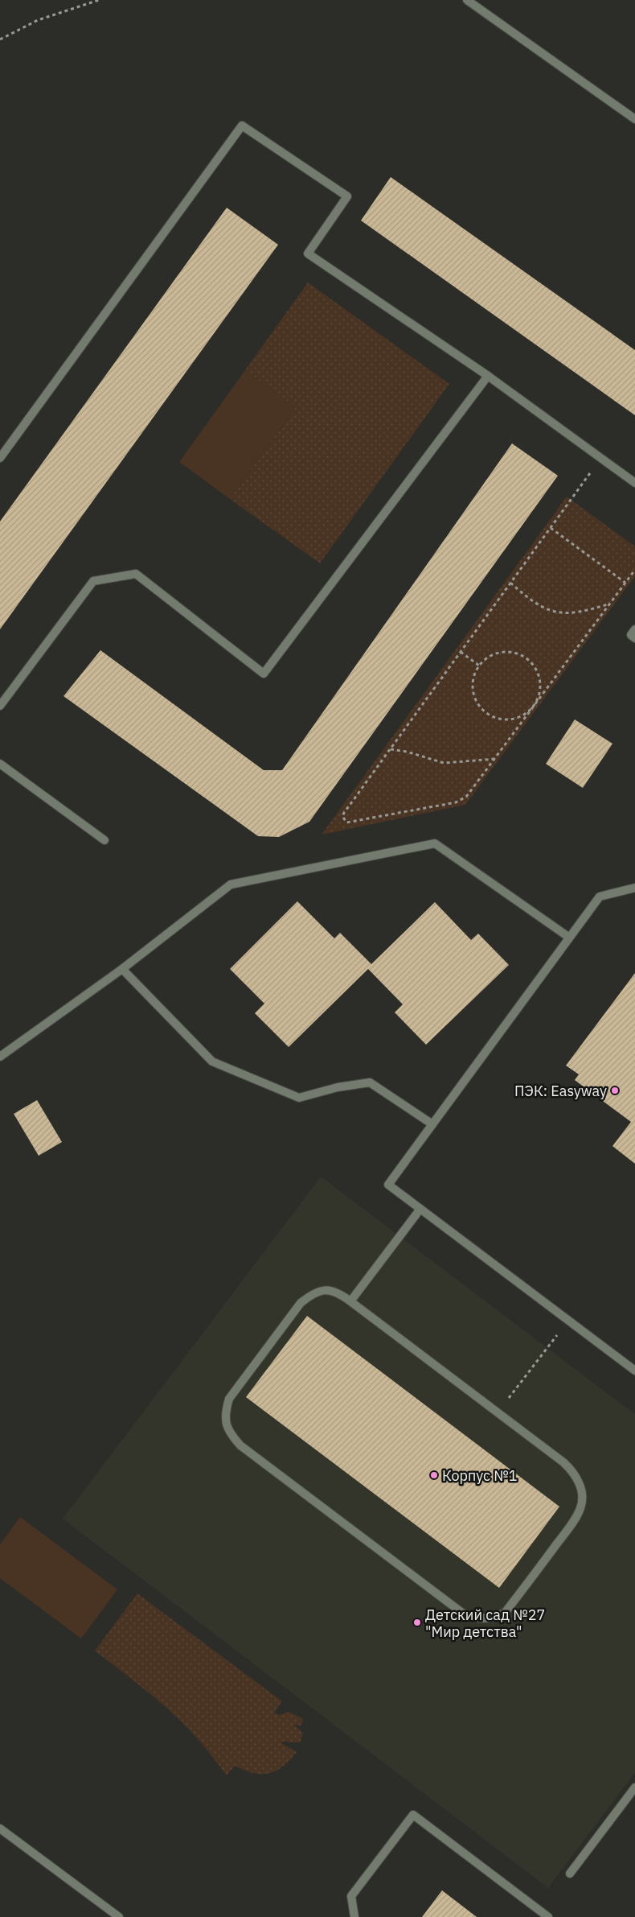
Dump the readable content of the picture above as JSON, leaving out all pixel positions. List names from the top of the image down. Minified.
{"places":["ПЭК: Easyway","Корпус №1","Детский сад №27 \"Мир детства\""]}
